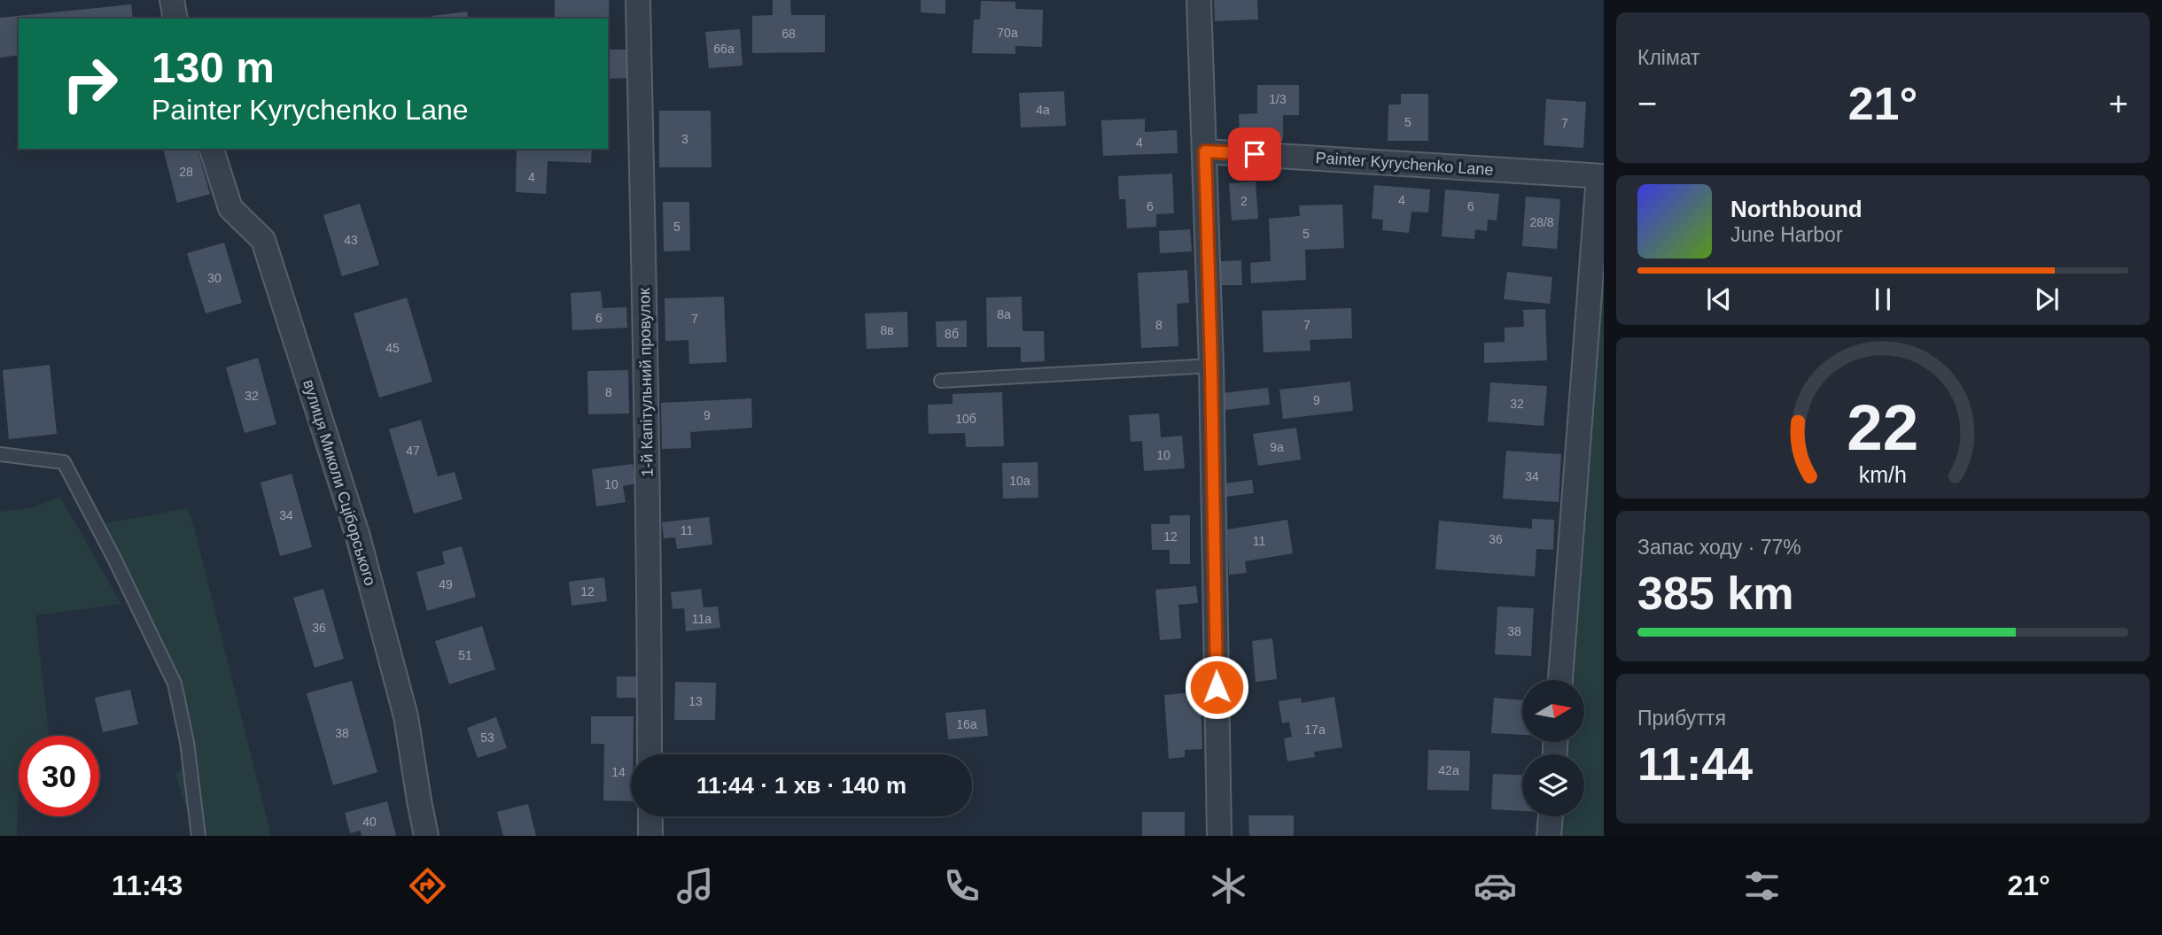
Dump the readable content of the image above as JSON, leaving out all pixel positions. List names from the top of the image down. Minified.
{"streets":{"street":["Painter Kyrychenko Lane","1-й Капітульний провулок","вулиця Миколи Сціборського"]},"house_numbers":["70а","68","66а","1/3","4а","5","7","3","4","28","4","4","2","6","6","28/8","5","5","43","30","8а","6","7","8","7","8в","8б","45","8","32","9","32","9","10б","9а","47","10","34","10а","10","34","11","12","36","11","49","12","11а","36","38","51","13","16а","17а","38","53","42а","14","40"],"north":"right","page":{"tile":["Клімат",["Запас ходу · 77%","385 km"],["Прибуття","11:44"]],"turn":["130 m","Painter Kyrychenko Lane"],"heat":["−","21°","+"],"song":["Northbound","June Harbor"],"limit":"30","trip":"11:44 · 1 хв · 140 m","tabs":["11:43","21°"],"gauge":["22","km/h"]}}
